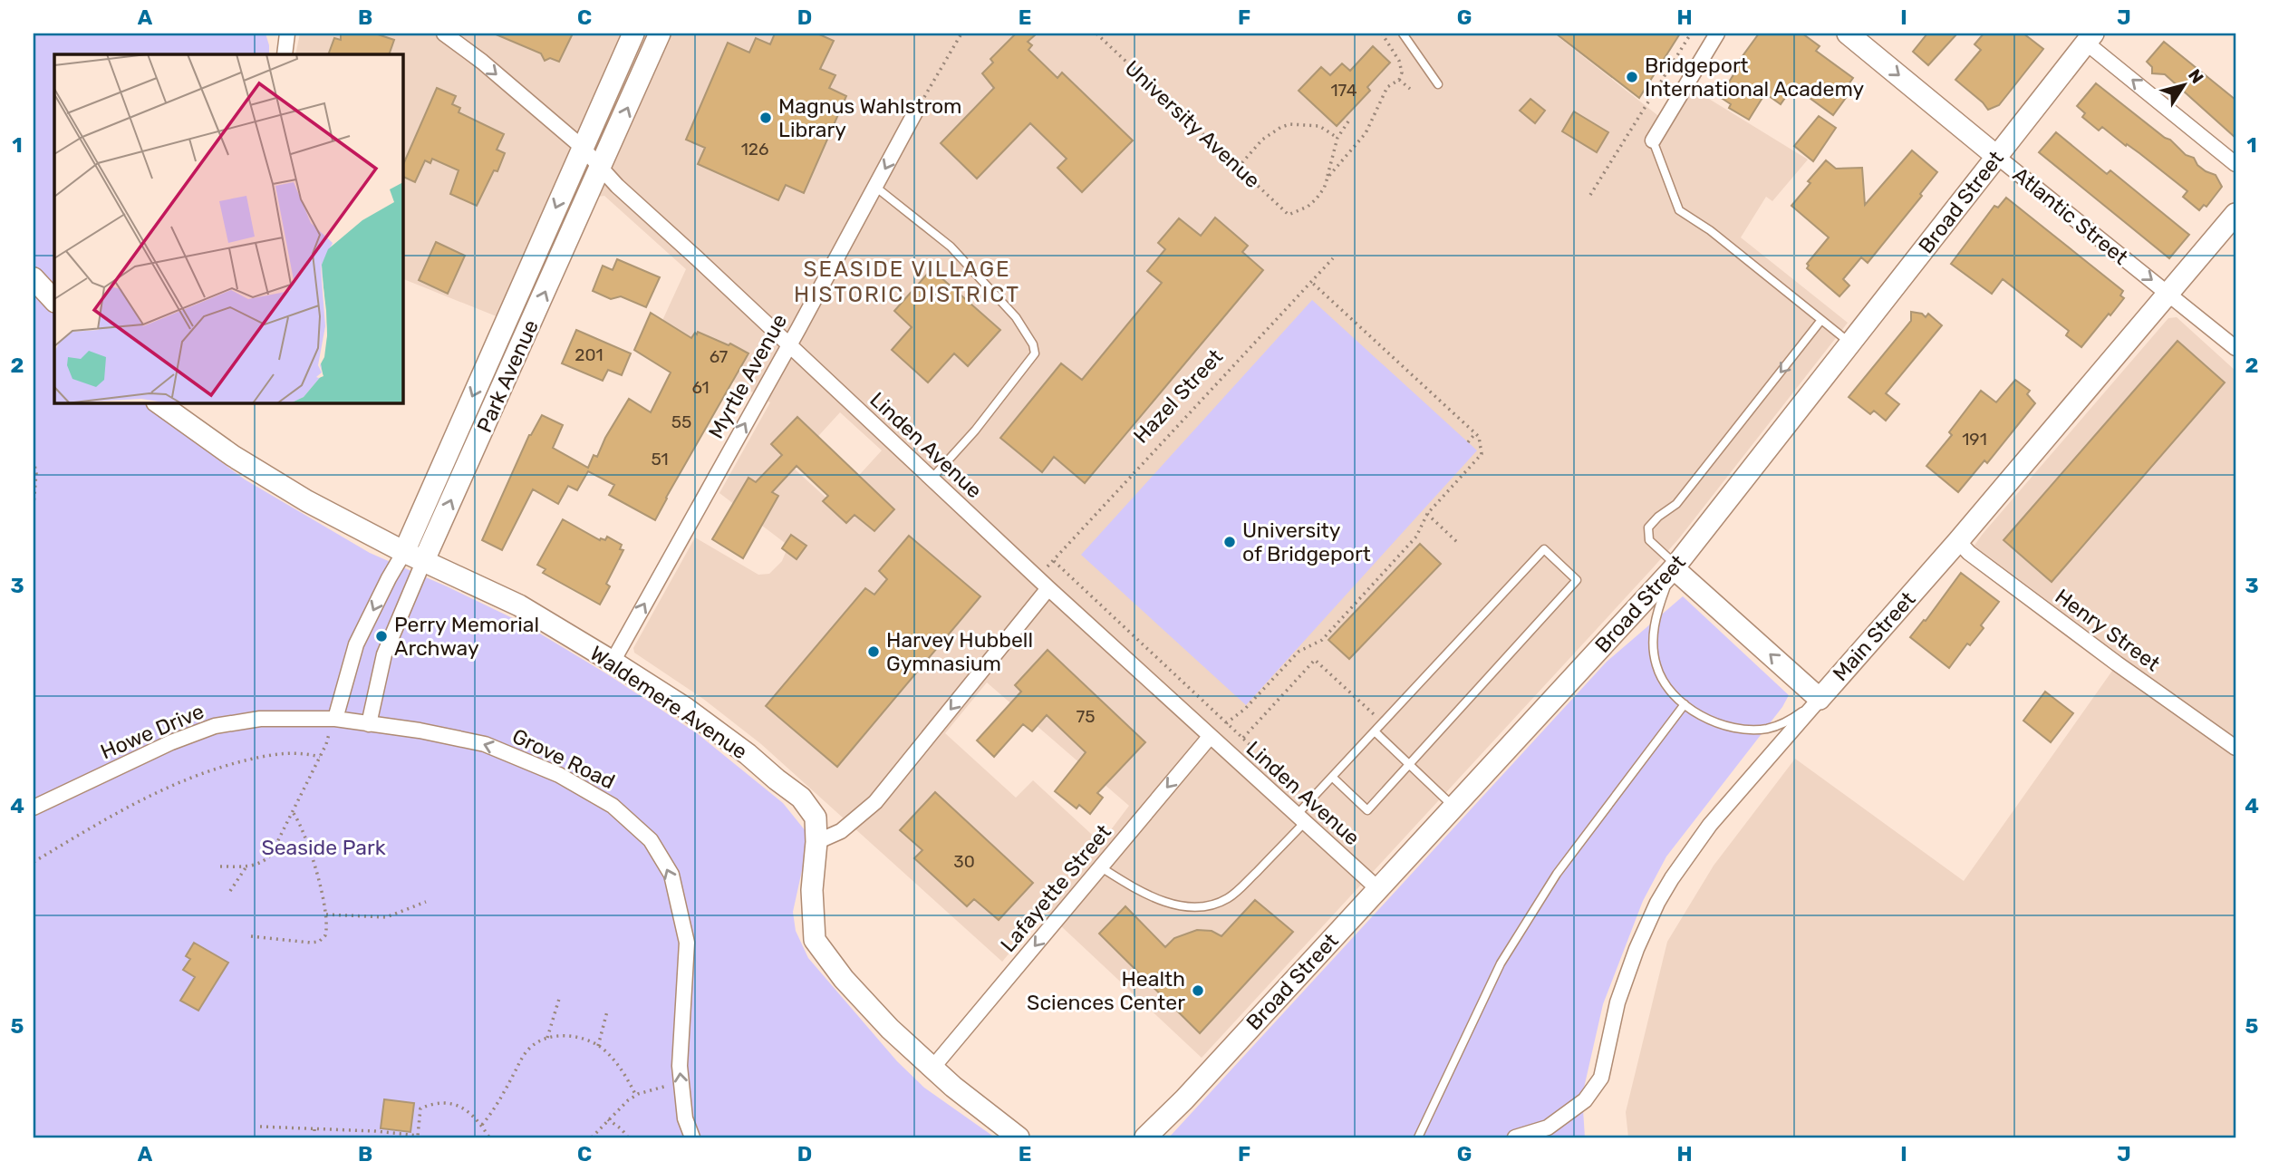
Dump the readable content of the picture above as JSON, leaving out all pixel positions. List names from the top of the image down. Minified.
{"streets":{"street":["Broad Street","Atlantic Street","Park Avenue","Myrtle Avenue","Linden Avenue","Henry Street","Main Street","Waldemere Avenue","Howe Drive","Grove Road","Lafayette Street"],"path":["University Avenue","Hazel Street"]},"crossings":[["Broad Street","Atlantic Street"],["Broad Street","Linden Avenue"],["Atlantic Street","Main Street"],["Park Avenue","Linden Avenue"],["Park Avenue","Waldemere Avenue"],["Park Avenue","Howe Drive"],["Park Avenue","Grove Road"],["Myrtle Avenue","Linden Avenue"],["Myrtle Avenue","Waldemere Avenue"],["Linden Avenue","Lafayette Street"],["Henry Street","Main Street"],["Waldemere Avenue","Lafayette Street"],["Howe Drive","Grove Road"]],"one_way":["Atlantic Street","Grove Road","Lafayette Street"],"districts":["SEASIDE VILLAGE HISTORIC DISTRICT"],"parks":["Seaside Park"],"places":["Bridgeport International Academy","Magnus Wahlstrom Library","University of Bridgeport","Perry Memorial Archway","Harvey Hubbell Gymnasium","Health Sciences Center"],"house_numbers":["174","126","201","67","61","55","191","51","75","30"],"north":"top right","grid":{"columns":["A","B","C","D","E","F","G","H","I","J"],"rows":["1","2","3","4","5"]}}
